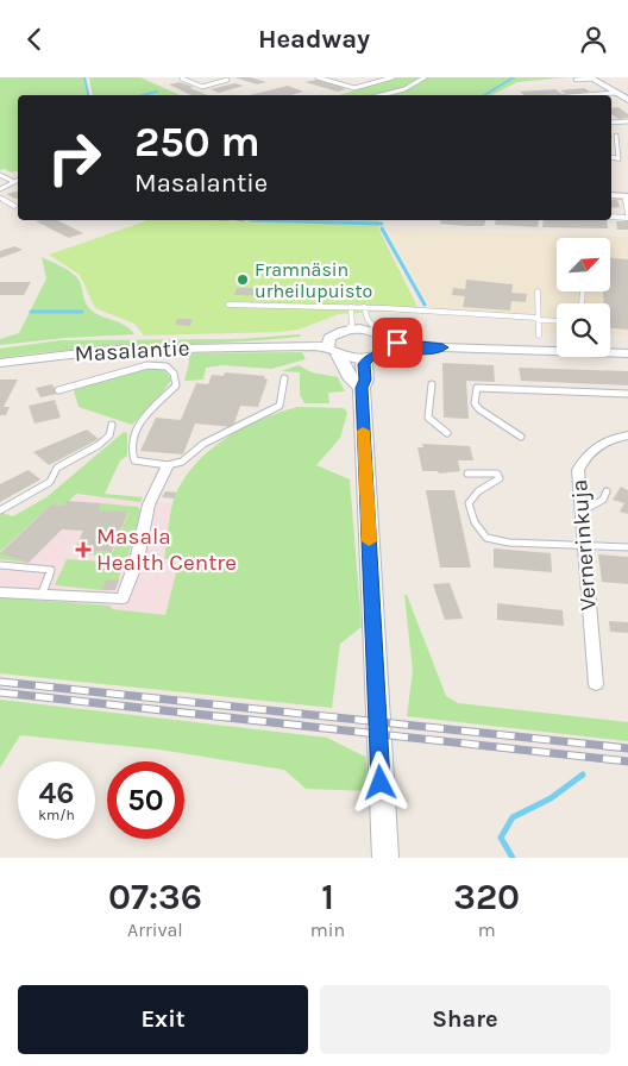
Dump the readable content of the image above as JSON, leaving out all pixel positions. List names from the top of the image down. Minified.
{"streets":{"street":["Masalantie","Vernerinkuja"]},"places":{"other":["Framnäsin urheilupuisto"],"health":["Masala Health Centre"]},"north":"top right","page":{"header":"Headway","turn":["250 m","Masalantie"],"speed":"46 km/h","limit":"50","eta":["07:36","Arrival","1","min","320","m"],"buttons":["Exit","Share"]}}
